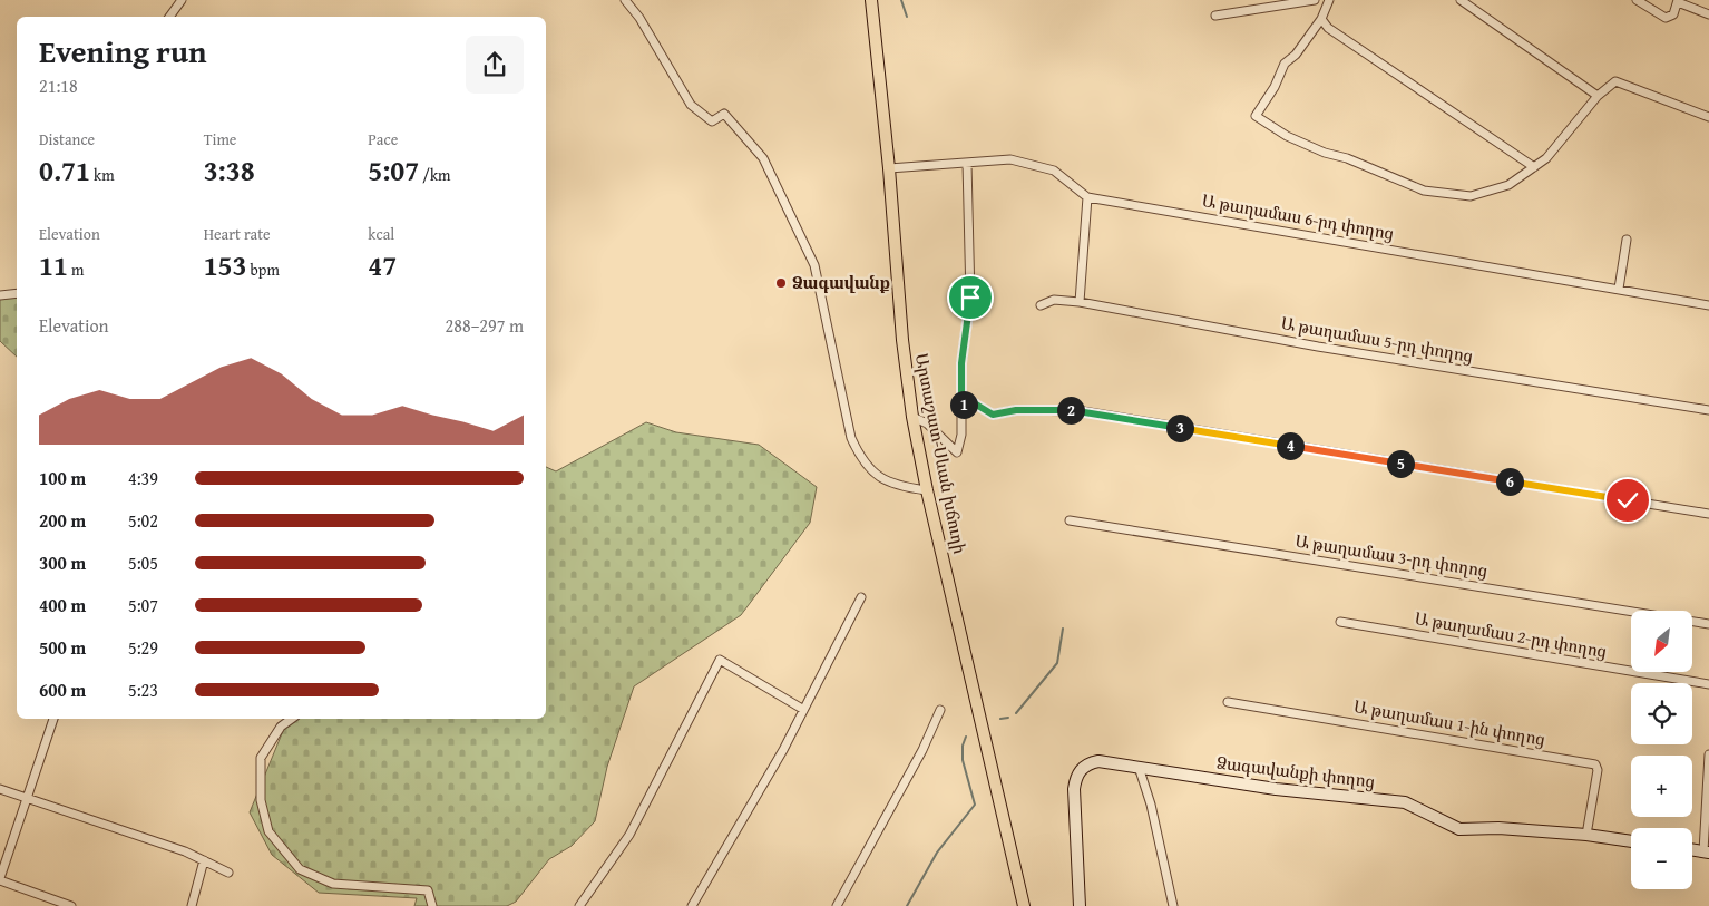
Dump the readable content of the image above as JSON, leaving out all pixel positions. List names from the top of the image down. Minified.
{"streets":{"main road":["Արտաշատ-Սևան խճուղի"],"street":["Ա թաղամաս 6-րդ փողոց","Ա թաղամաս 5-րդ փողոց","Ա թաղամաս 3-րդ փողոց","Ա թաղամաս 2-րդ փողոց","Ա թաղամաս 1-ին փողոց","Ձագավանքի փողոց"]},"crossings":[["Ա թաղամաս 6-րդ փողոց","Արտաշատ-Սևան խճուղի"],["Ա թաղամաս 1-ին փողոց","Ձագավանքի փողոց"]],"places":["Ձագավանք"],"north":"bottom left","page":{"heading":["Evening run","21:18"],"stats":[["Distance","0.71 km"],["Time","3:38"],["Pace","5:07 /km"],["Elevation","11 m"],["Heart rate","153 bpm"],["kcal","47"]],"chart":["Elevation","288–297 m"],"pins":["1","2","3","4","5","6"],"list":[{"name":"100 m","note":"4:39"},{"name":"200 m","note":"5:02"},{"name":"300 m","note":"5:05"},{"name":"400 m","note":"5:07"},{"name":"500 m","note":"5:29"},{"name":"600 m","note":"5:23"}],"map_buttons":["+","−"]}}
